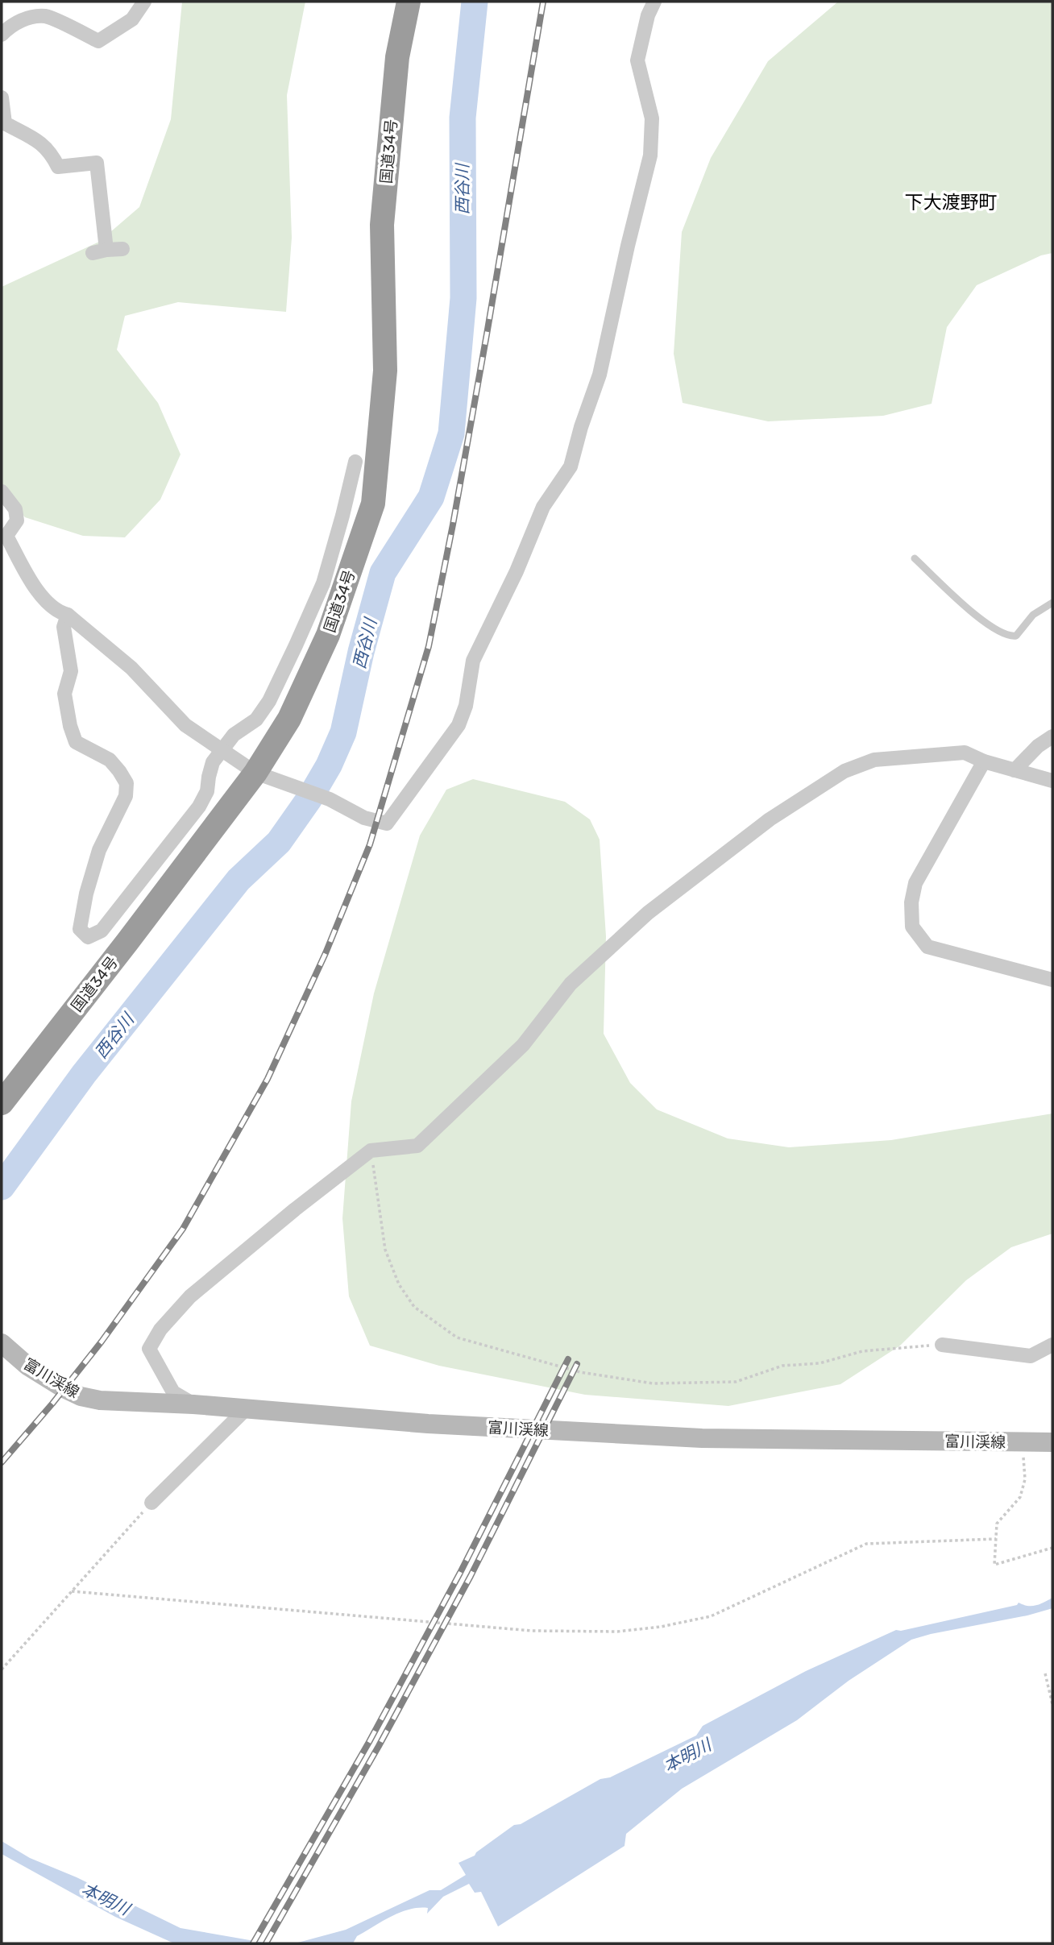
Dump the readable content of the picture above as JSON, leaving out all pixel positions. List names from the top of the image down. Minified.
{"streets":{"highway":["国道34号"],"main road":["富川渓線"]},"districts":["下大渡野町"],"water":["西谷川","本明川"]}
